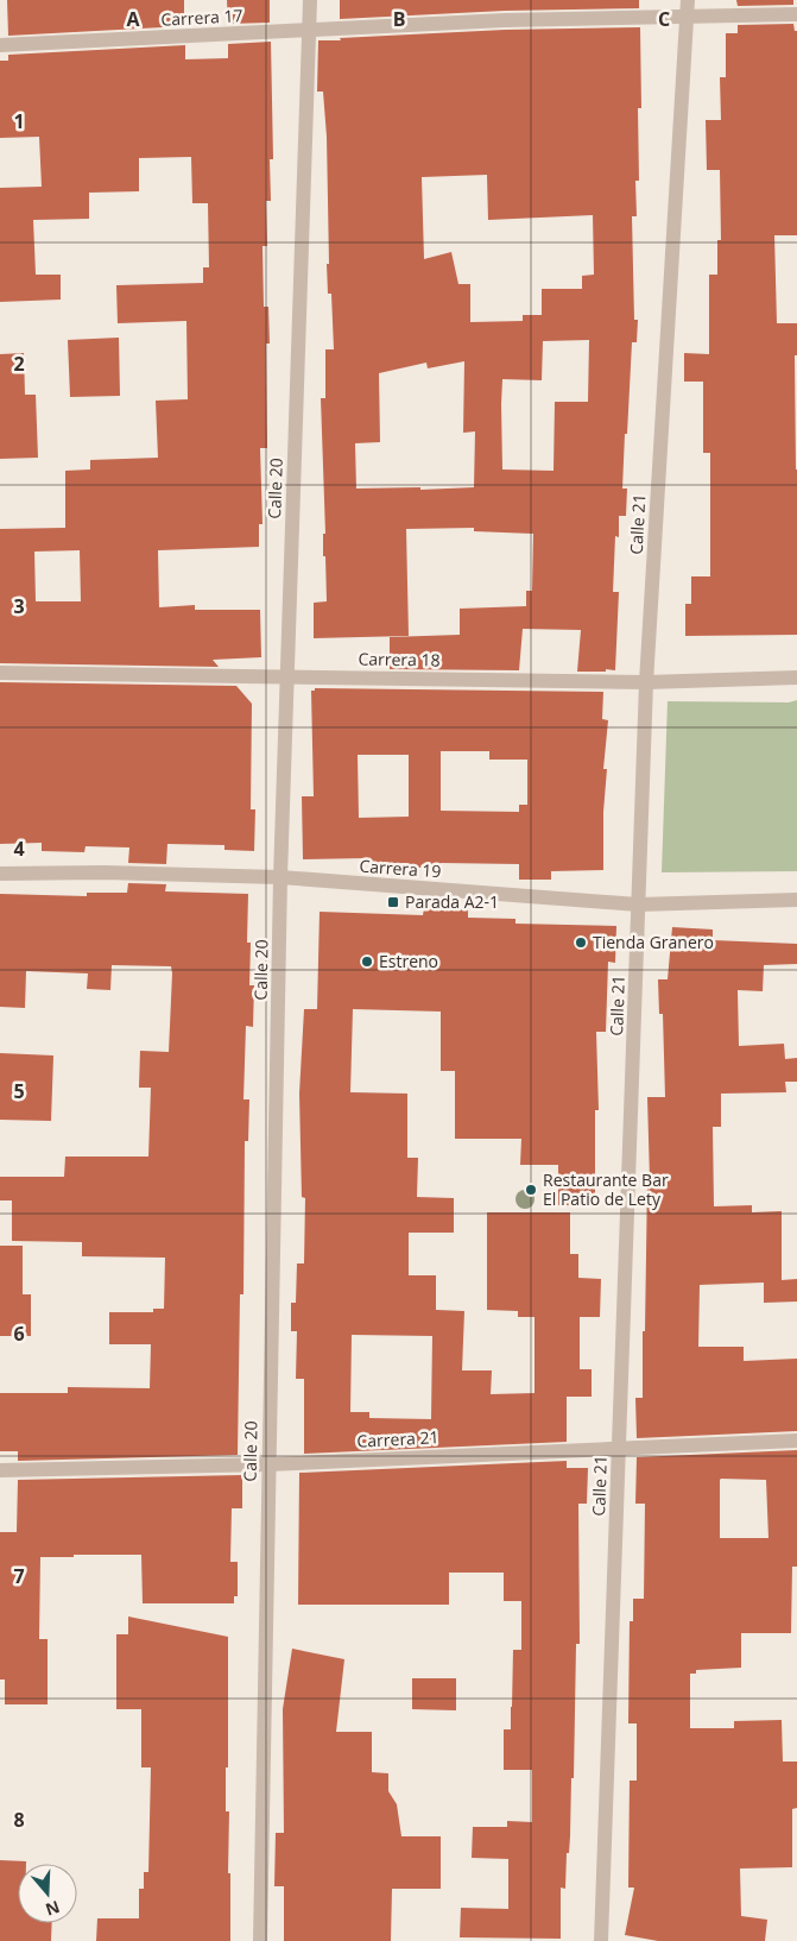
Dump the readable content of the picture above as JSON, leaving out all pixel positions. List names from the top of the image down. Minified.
{"streets":{"street":["Carrera 17","Calle 20","Calle 21","Carrera 18","Carrera 19","Carrera 21"]},"crossings":[["Carrera 17","Calle 20"],["Carrera 17","Calle 21"],["Calle 20","Carrera 18"],["Calle 20","Carrera 19"],["Calle 20","Carrera 21"],["Calle 21","Carrera 18"],["Calle 21","Carrera 19"],["Calle 21","Carrera 21"]],"places":{"transit":["Parada A2-1"],"other":["Tienda Granero","Estreno","Restaurante Bar El Patio de Lety"]},"north":"bottom","grid":{"columns":["A","B","C"],"rows":["1","2","3","4","5","6","7","8"]}}
